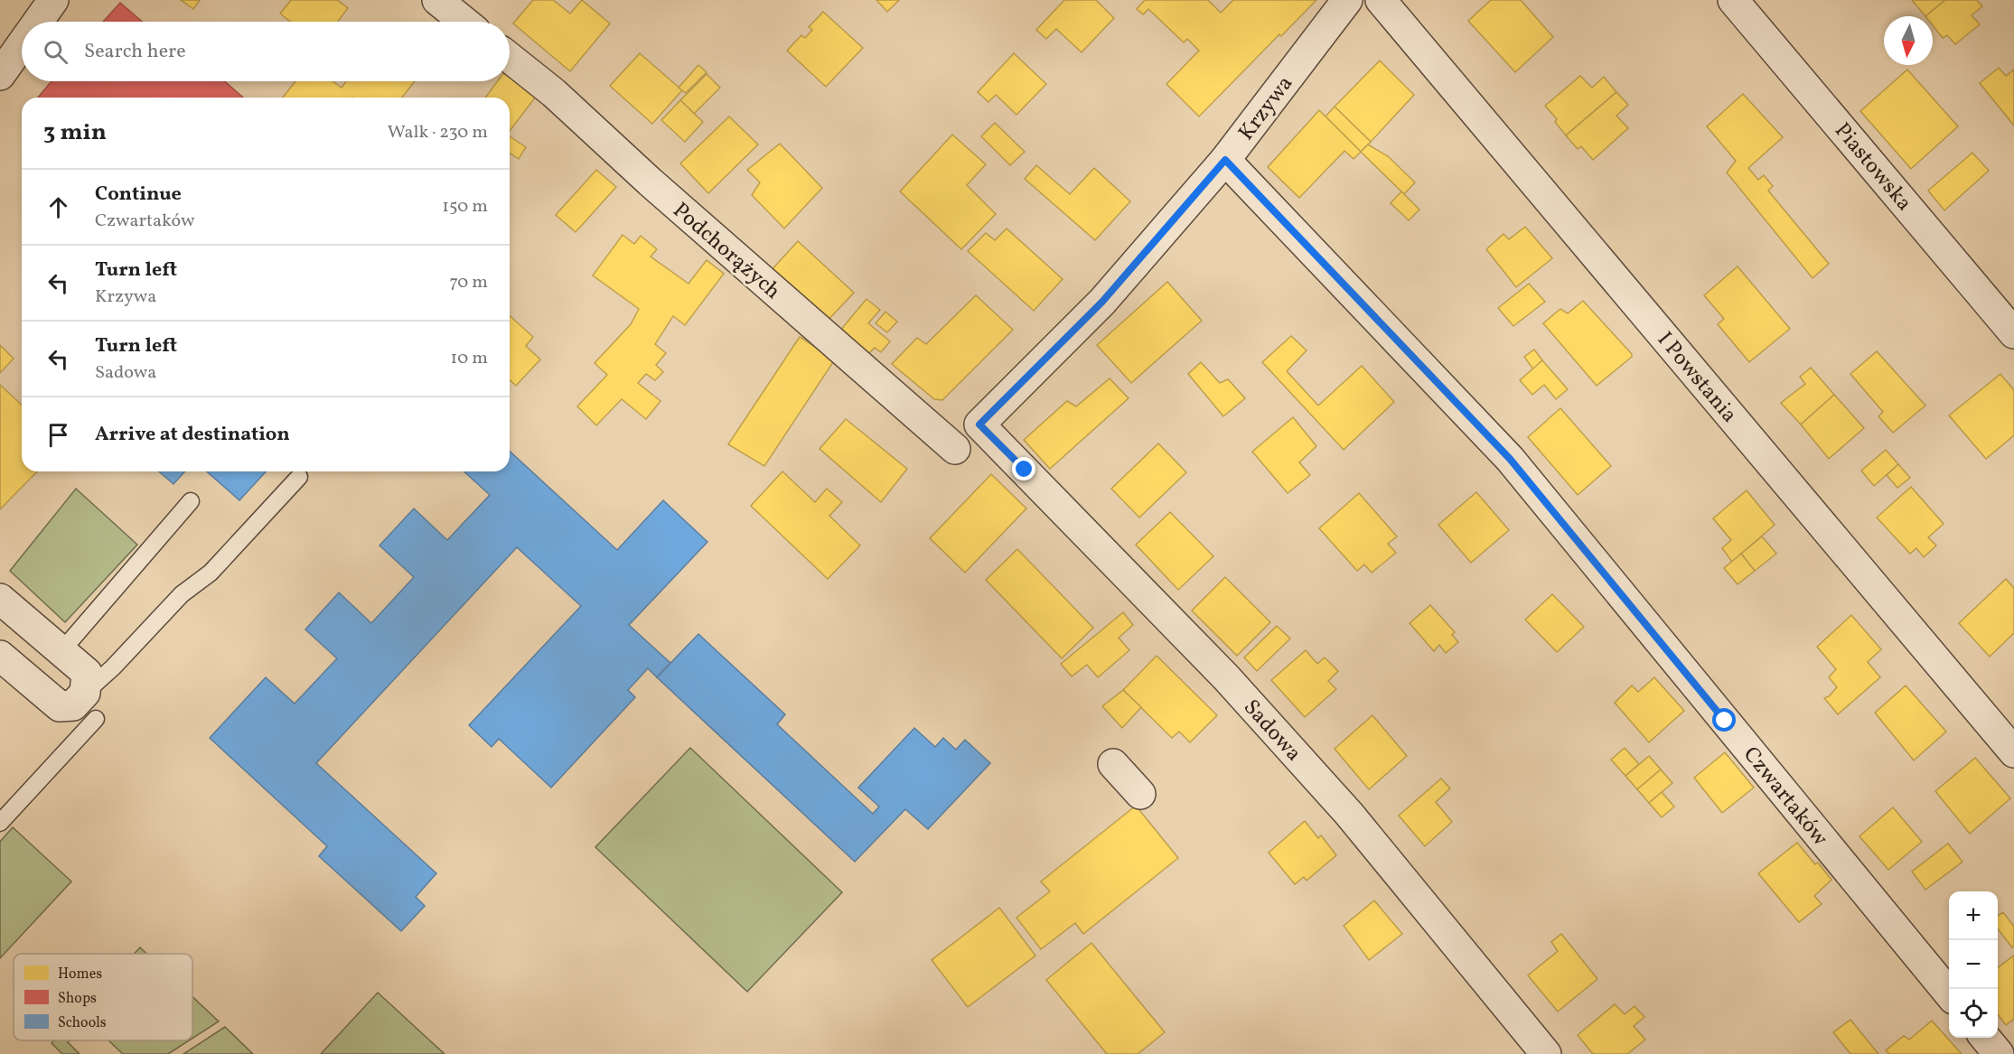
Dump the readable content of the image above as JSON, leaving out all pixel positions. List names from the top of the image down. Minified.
{"streets":{"street":["Krzywa","Piastowska","Podchorążych","I Powstania","Sadowa","Czwartaków"]},"crossings":[["Krzywa","Sadowa"],["Krzywa","Czwartaków"]],"legend":["Homes","Shops","Schools"],"north":"bottom","page":{"search":"Search here","heading":["3 min","Walk · 230 m"],"list":[["Continue","Czwartaków","150 m"],["Turn left","Krzywa","70 m"],["Turn left","Sadowa","10 m"],"Arrive at destination"],"map_buttons":["+","−"]}}
